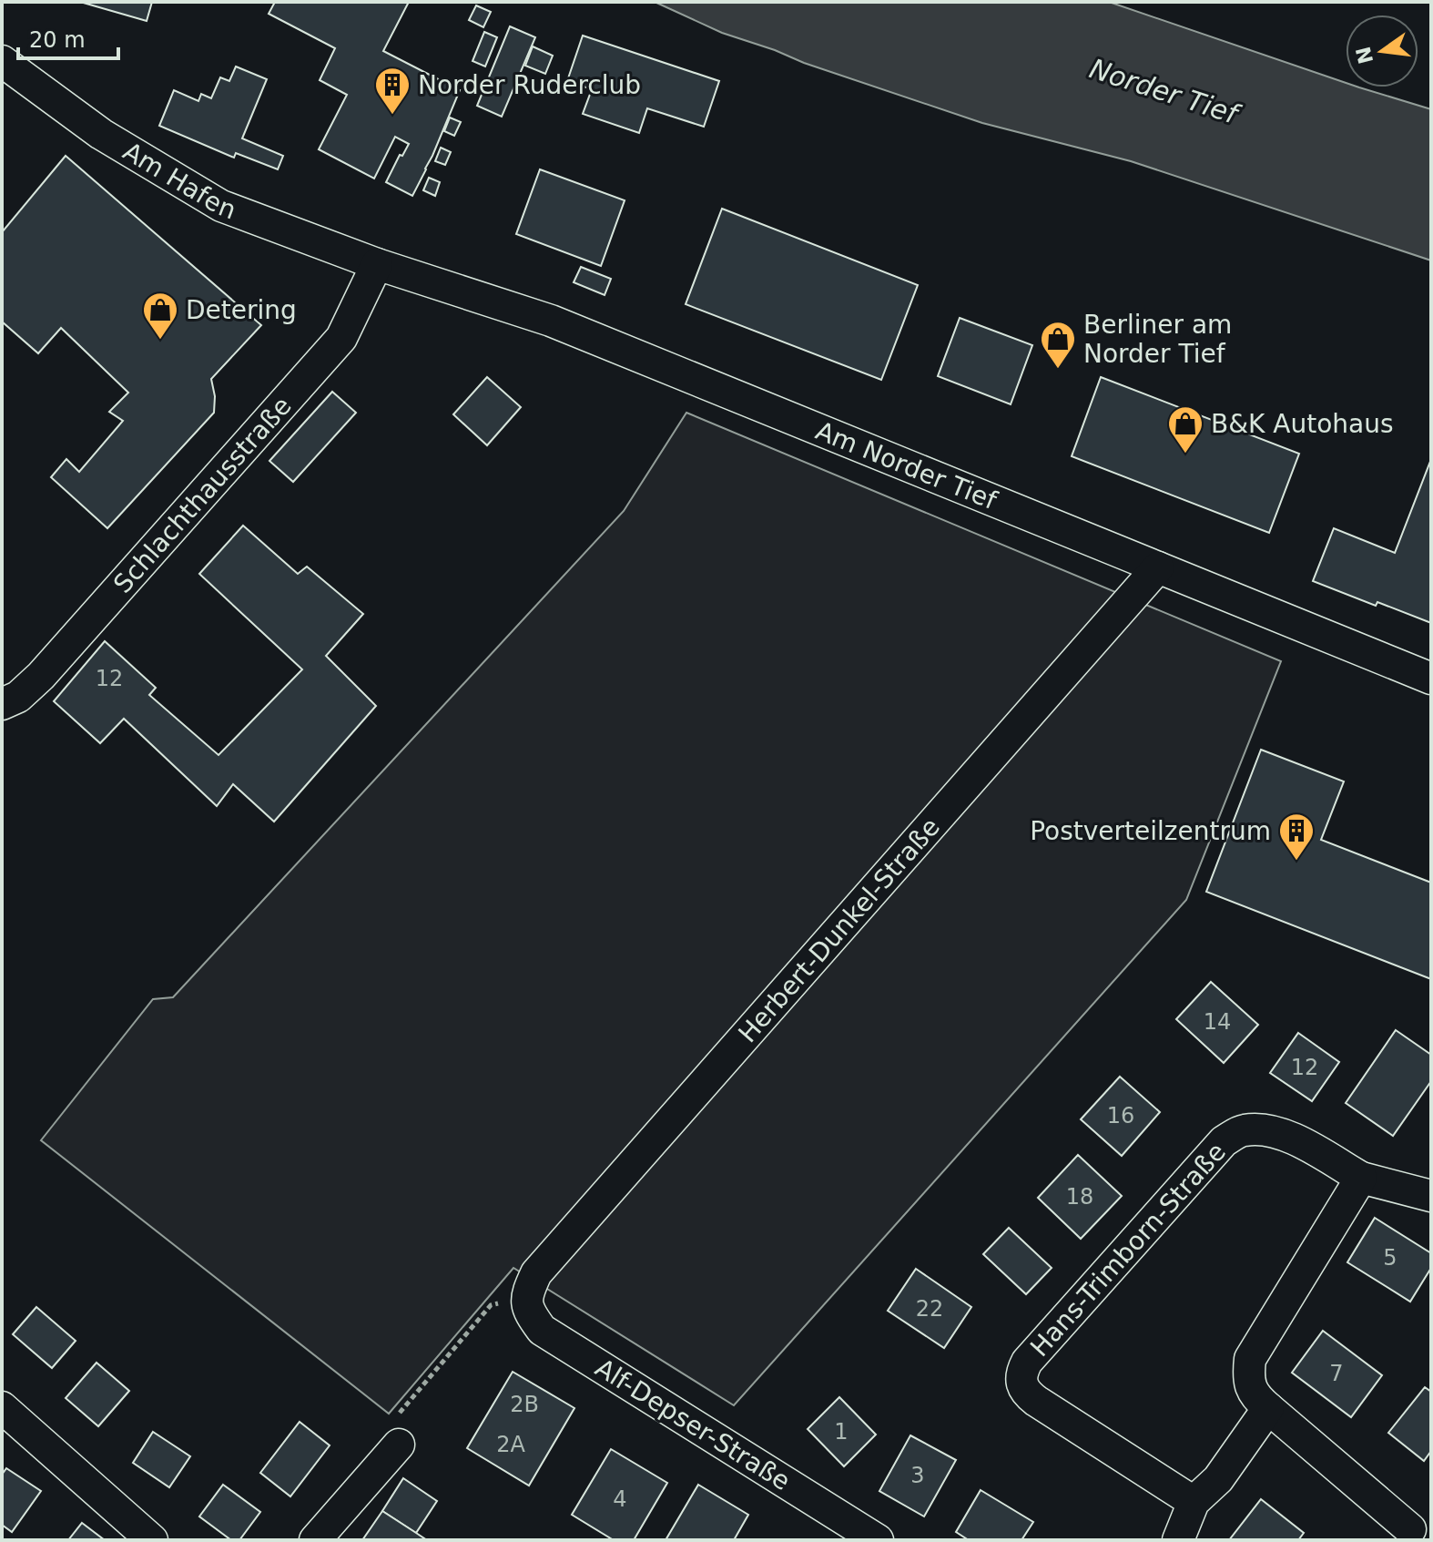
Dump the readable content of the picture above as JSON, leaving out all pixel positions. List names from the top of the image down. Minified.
{"streets":{"street":["Am Hafen","Am Norder Tief","Schlachthausstraße","Herbert-Dunkel-Straße","Hans-Trimborn-Straße","Alf-Depser-Straße"]},"crossings":[["Am Hafen","Am Norder Tief"],["Am Hafen","Schlachthausstraße"],["Am Norder Tief","Schlachthausstraße"],["Am Norder Tief","Herbert-Dunkel-Straße"],["Herbert-Dunkel-Straße","Alf-Depser-Straße"]],"water":["Norder Tief"],"places":{"building":["Norder Ruderclub","Postverteilzentrum"],"shop":["Detering","Berliner am Norder Tief","B&K Autohaus"]},"house_numbers":["12","14","12","16","18","5","22","7","2B","1","2A","3","4"],"scale_bar":"20 m","north":"left"}
